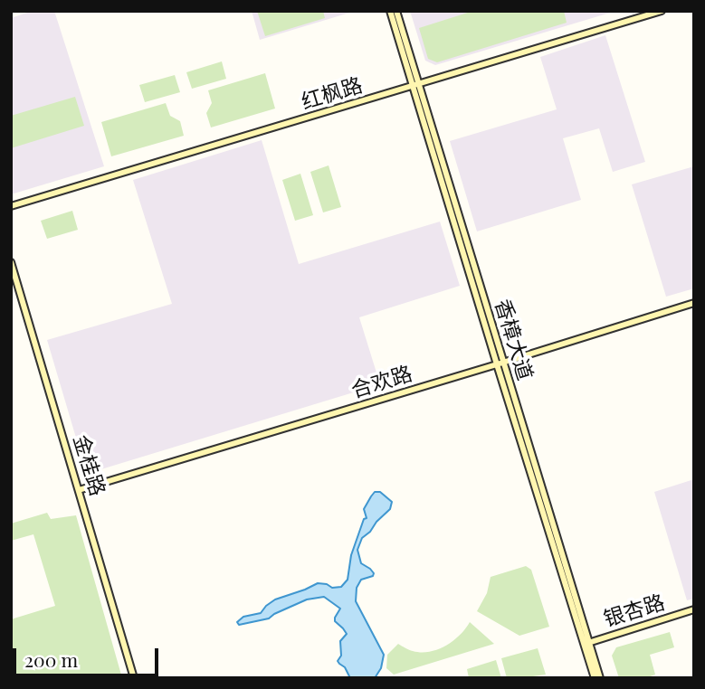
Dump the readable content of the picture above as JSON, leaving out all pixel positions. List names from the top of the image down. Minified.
{"streets":{"street":["红枫路","香樟大道","合欢路","金桂路","银杏路"]},"crossings":[["红枫路","香樟大道"],["香樟大道","合欢路"],["香樟大道","银杏路"],["合欢路","金桂路"]],"scale_bar":"200 m"}
